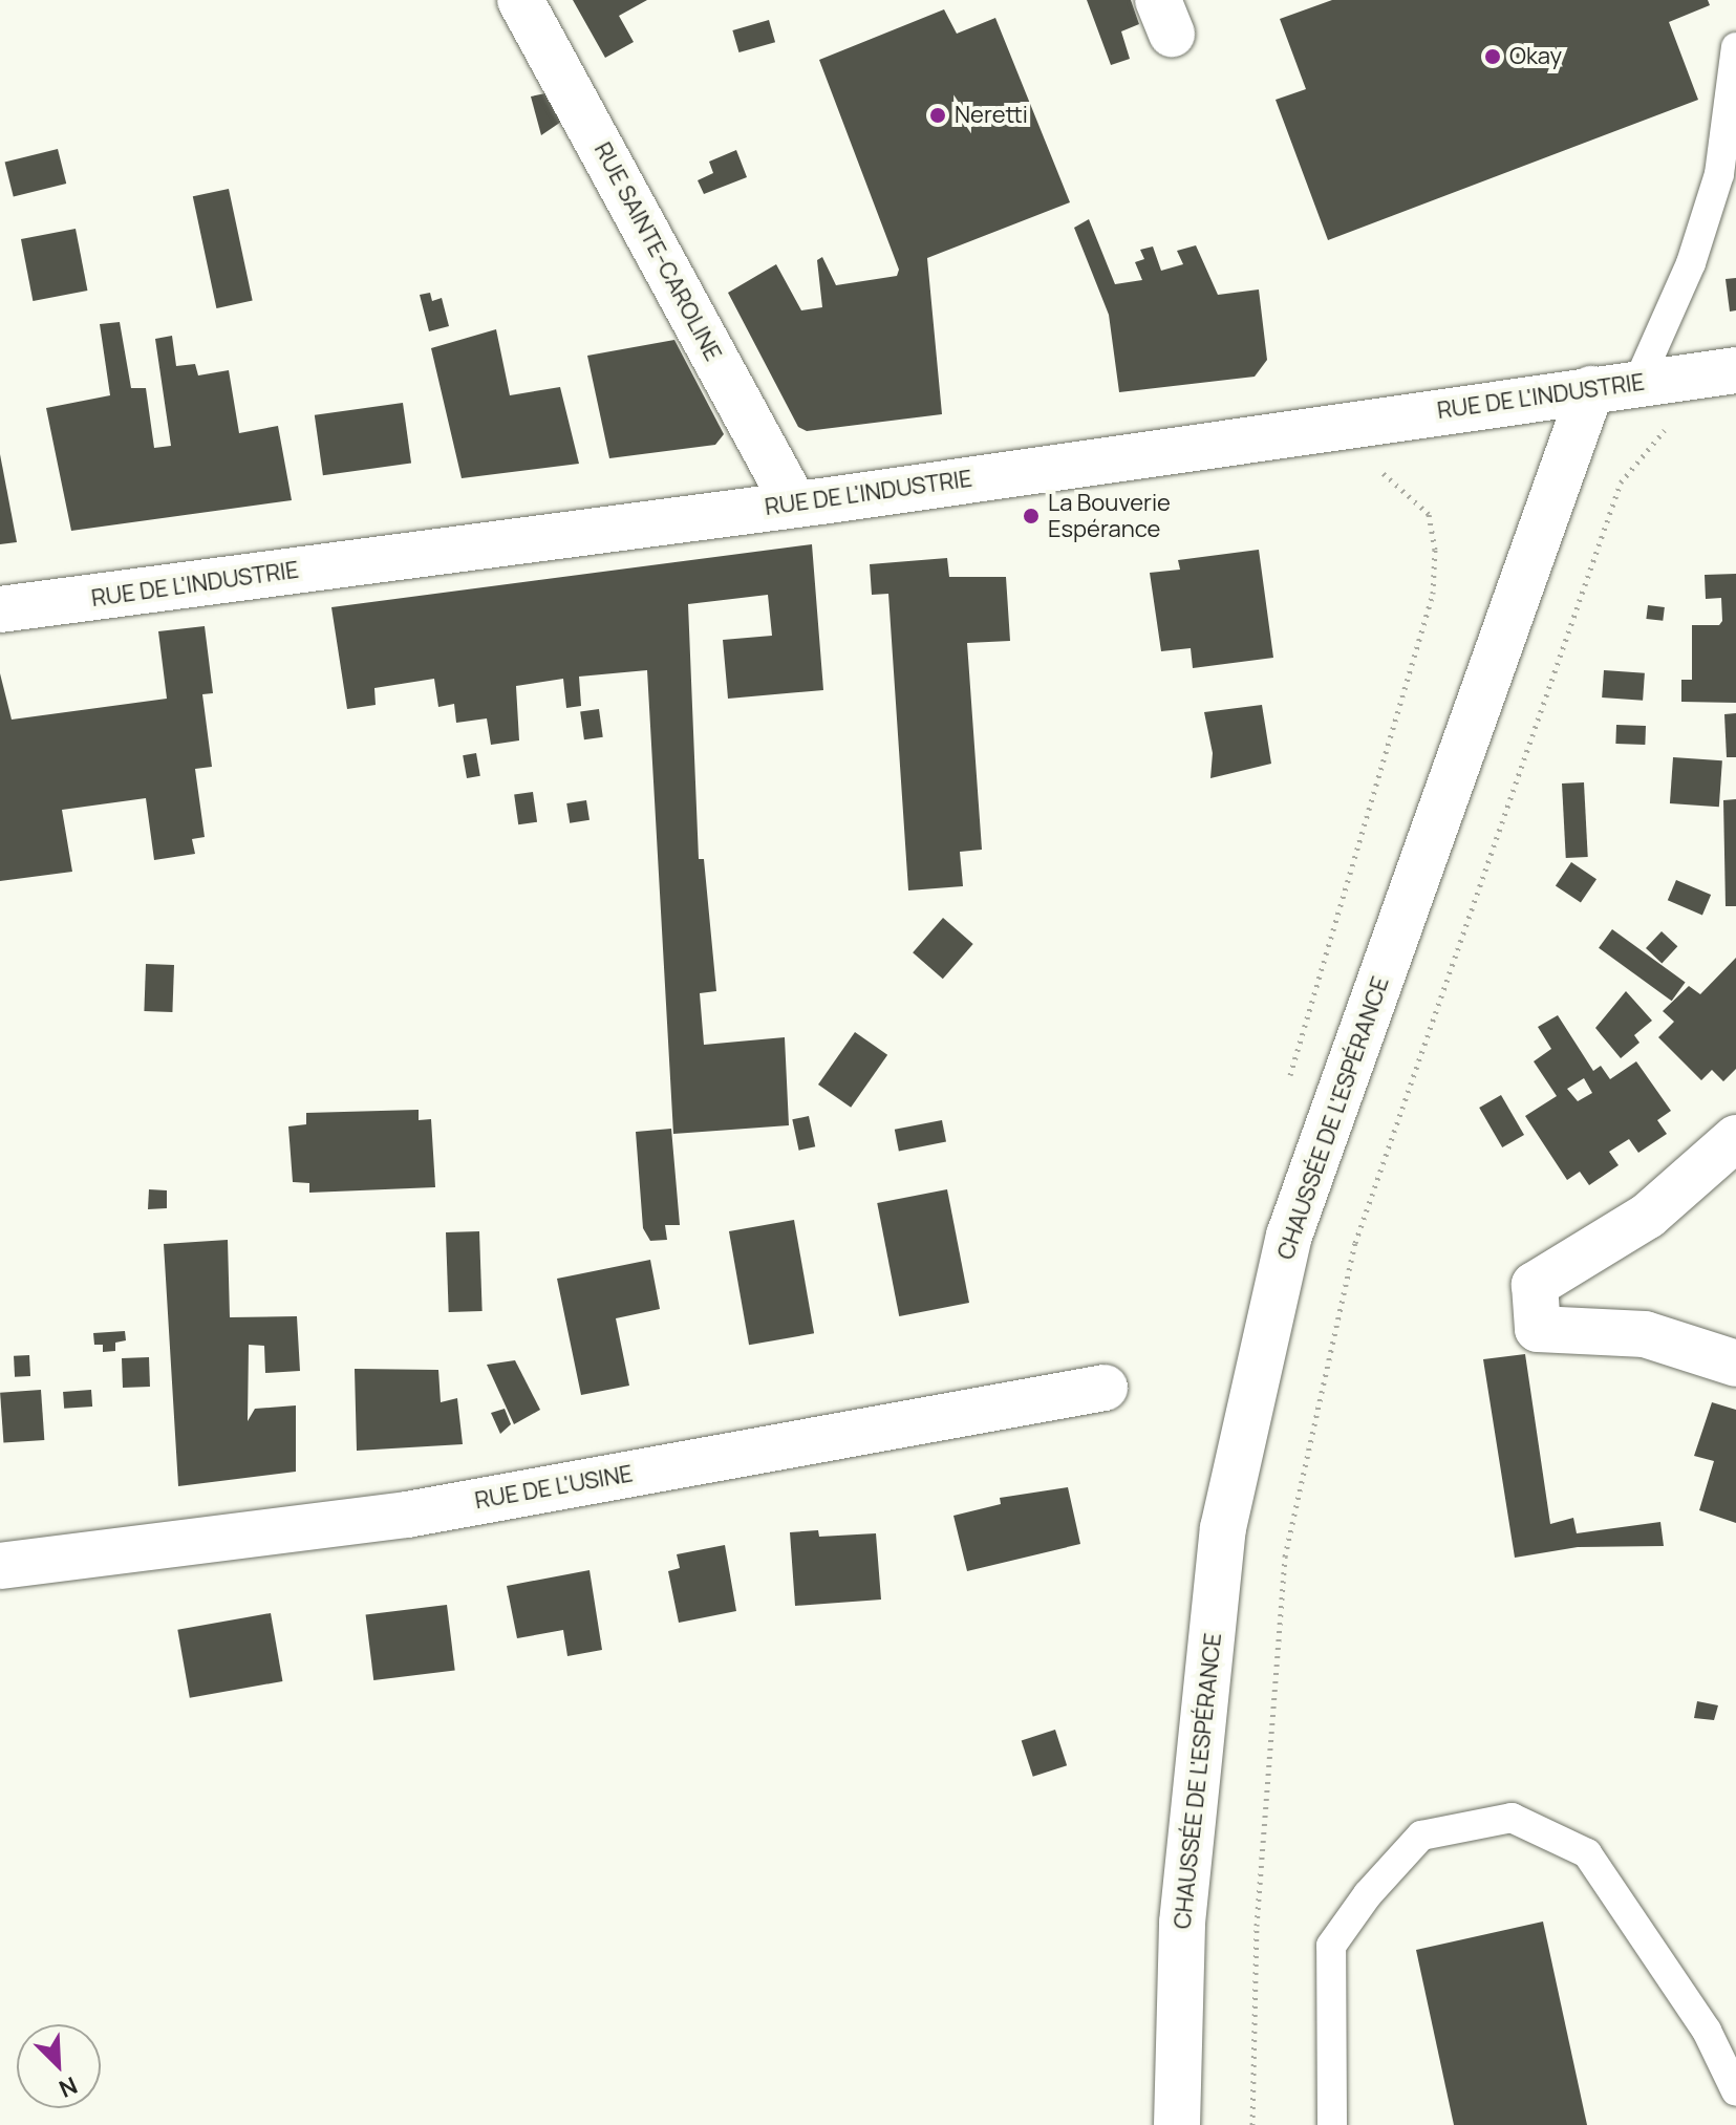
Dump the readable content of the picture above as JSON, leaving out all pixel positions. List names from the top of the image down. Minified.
{"streets":{"main road":["RUE SAINTE-CAROLINE","RUE DE L'INDUSTRIE","CHAUSSÉE DE L'ESPÉRANCE","RUE DE L'USINE"]},"crossings":[["RUE SAINTE-CAROLINE","RUE DE L'INDUSTRIE"],["RUE DE L'INDUSTRIE","CHAUSSÉE DE L'ESPÉRANCE"]],"places":["Okay","Neretti","La Bouverie Espérance"],"north":"bottom right"}
